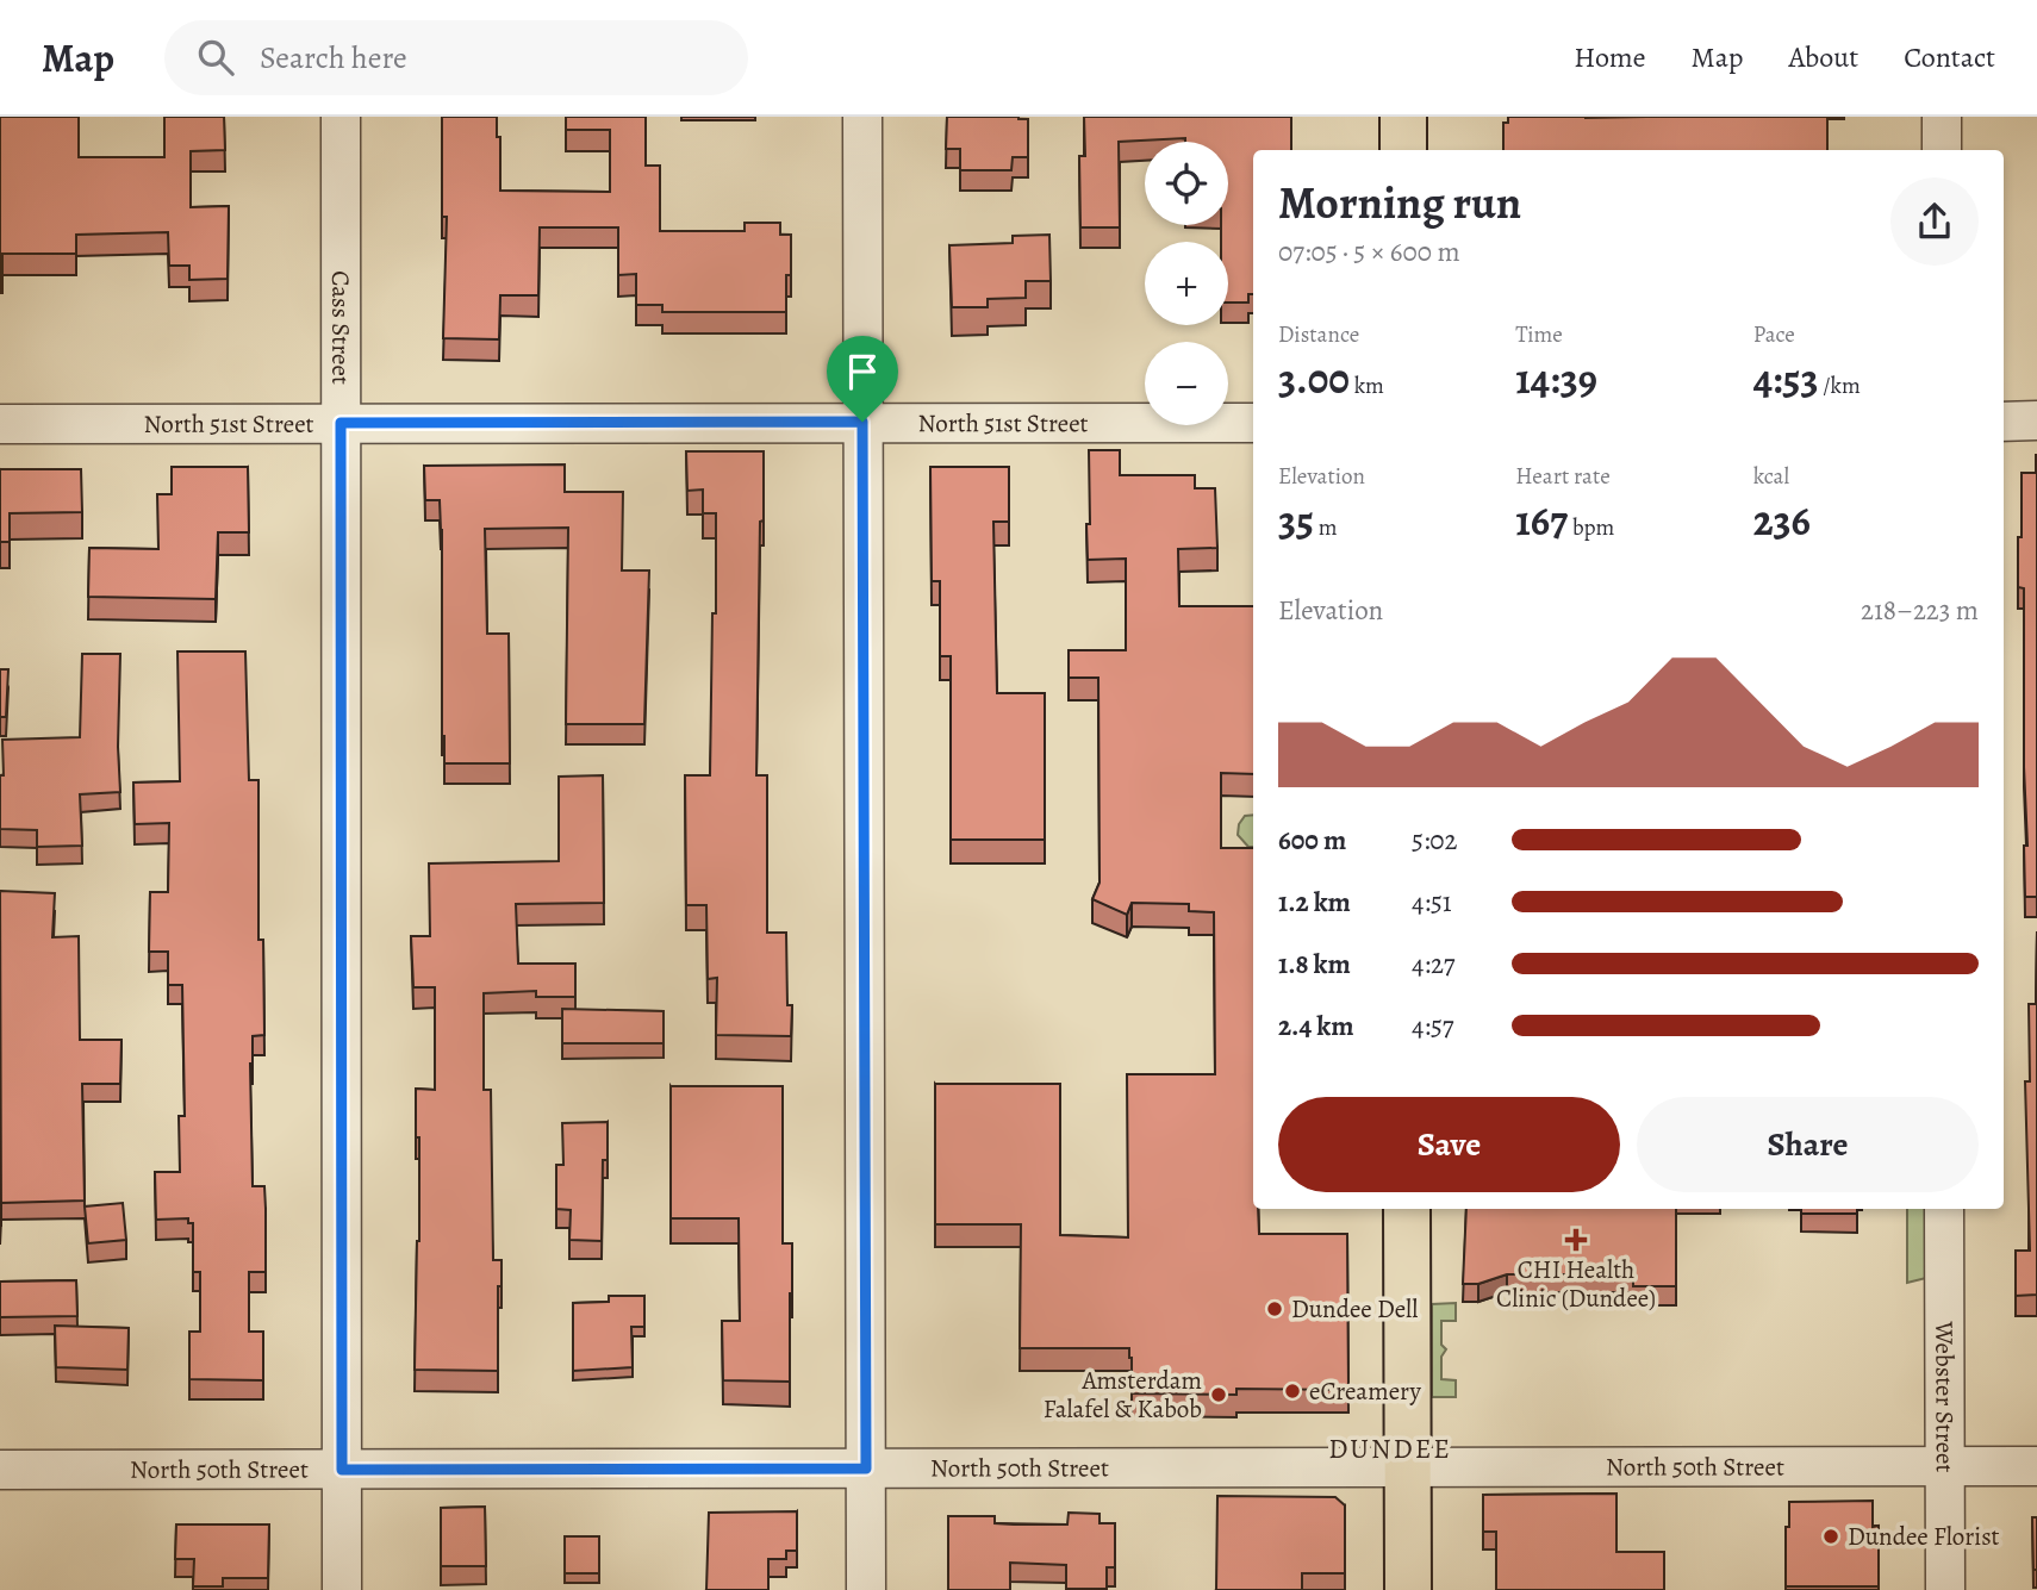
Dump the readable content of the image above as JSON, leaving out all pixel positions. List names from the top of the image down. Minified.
{"streets":{"street":["Cass Street","North 51st Street","Webster Street","North 50th Street"]},"crossings":[["Cass Street","North 51st Street"],["Cass Street","North 50th Street"],["Webster Street","North 50th Street"]],"districts":["DUNDEE"],"places":{"health":["CHI Health Clinic (Dundee)"],"other":["Dundee Dell","eCreamery","Amsterdam Falafel & Kabob","Dundee Florist"]},"page":{"header":"Map","search":"Search here","nav":["Home","Map","About","Contact"],"map_buttons":["+","−"],"heading":["Morning run","07:05 · 5 × 600 m"],"stats":[["Distance","3.00 km"],["Time","14:39"],["Pace","4:53 /km"],["Elevation","35 m"],["Heart rate","167 bpm"],["kcal","236"]],"chart":["Elevation","218–223 m"],"list":[{"name":"600 m","note":"5:02"},{"name":"1.2 km","note":"4:51"},{"name":"1.8 km","note":"4:27"},{"name":"2.4 km","note":"4:57"}],"buttons":["Save","Share"]}}
